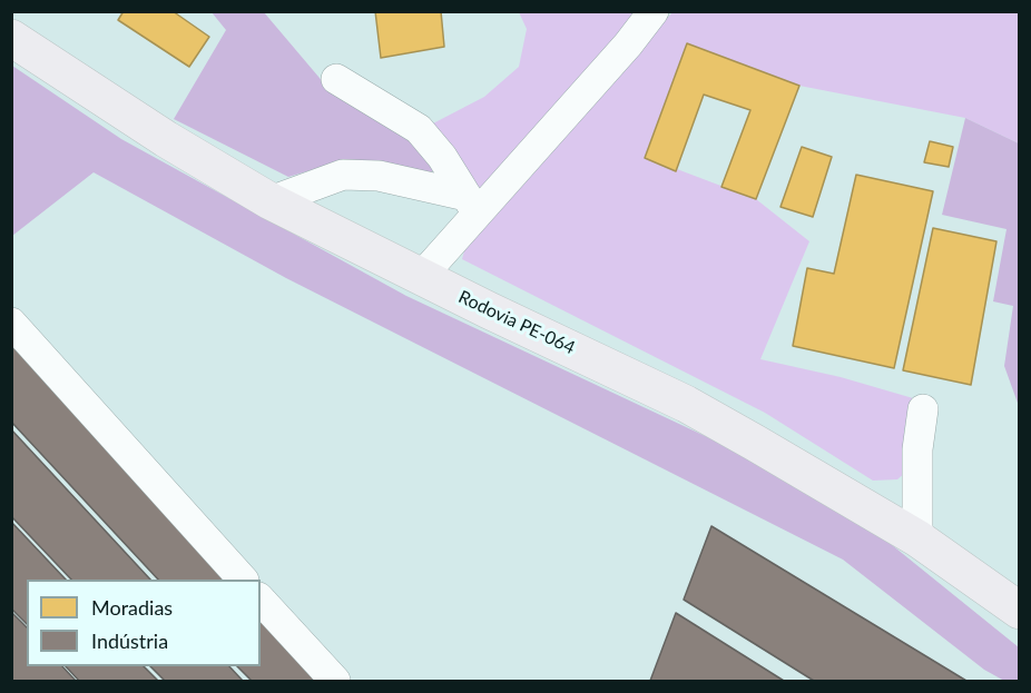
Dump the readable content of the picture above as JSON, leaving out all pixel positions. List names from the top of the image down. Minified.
{"streets":{"main road":["Rodovia PE-064"]},"legend":["Moradias","Indústria"]}
